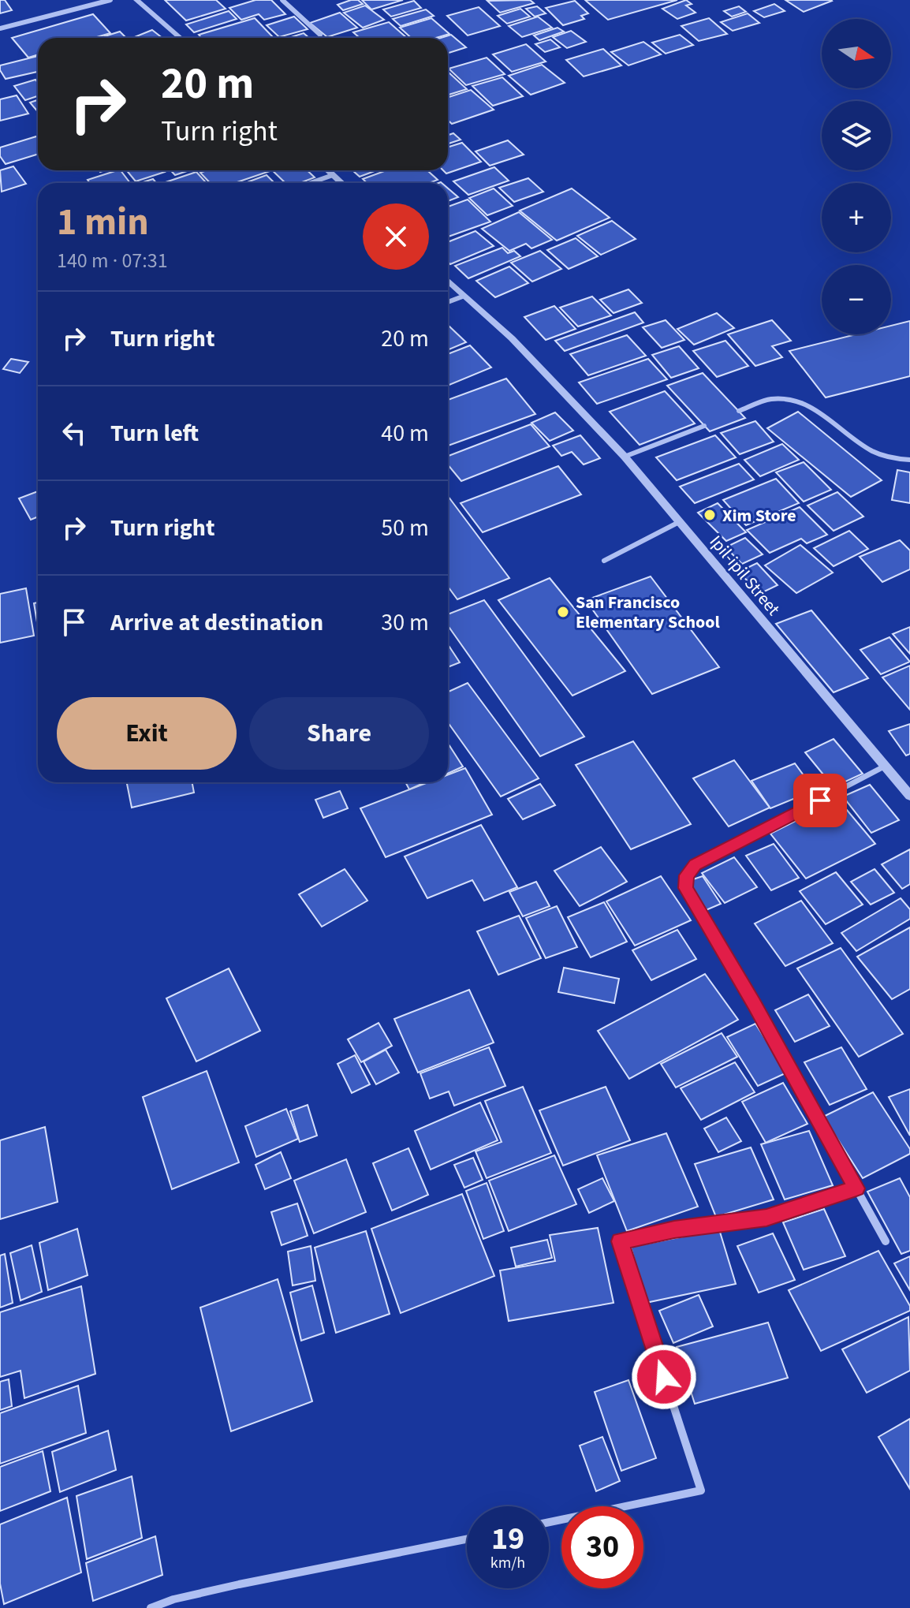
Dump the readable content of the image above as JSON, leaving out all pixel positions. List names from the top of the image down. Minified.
{"streets":{"street":["Ipil-ipil Street"]},"places":["Xim Store","San Francisco Elementary School"],"north":"right","page":{"map_buttons":["+","−"],"turn":["20 m","Turn right"],"heading":["1 min","140 m · 07:31"],"list":[{"name":"Turn right","value":"20 m"},{"name":"Turn left","value":"40 m"},{"name":"Turn right","value":"50 m"},{"name":"Arrive at destination","value":"30 m"}],"buttons":["Exit","Share"],"speed":"19 km/h","limit":"30"}}
